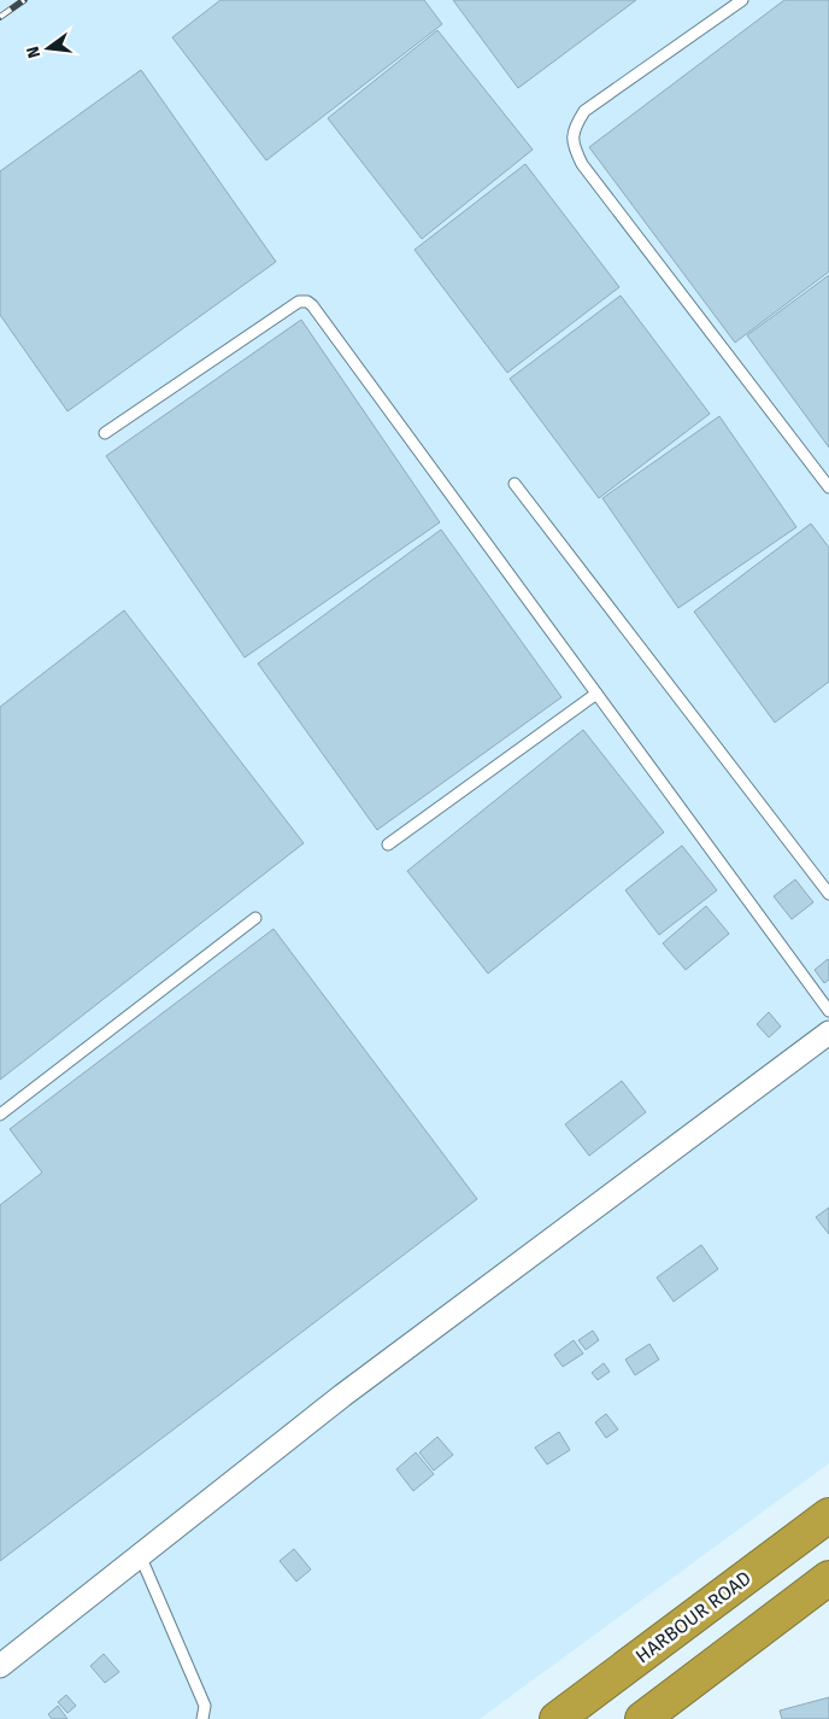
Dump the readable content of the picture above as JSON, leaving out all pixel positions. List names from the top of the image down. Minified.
{"streets":{"highway":["HARBOUR ROAD"]},"north":"left"}
